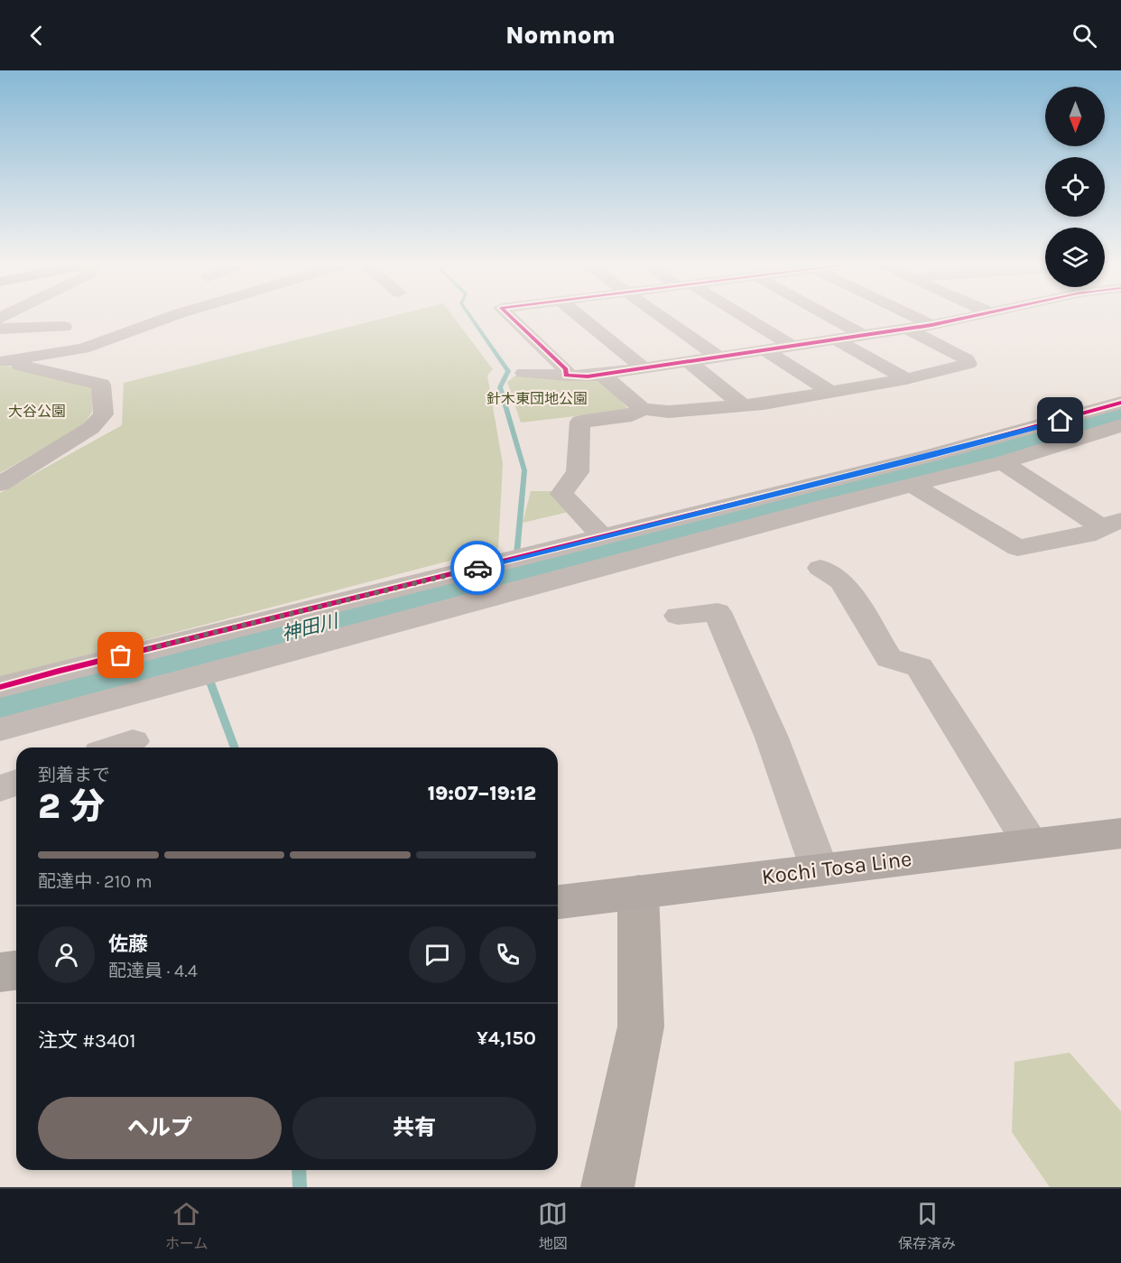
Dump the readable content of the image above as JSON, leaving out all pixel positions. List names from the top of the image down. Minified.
{"streets":{"main road":["Kochi Tosa Line"]},"water":["神田川"],"parks":["針木東団地公園","大谷公園"],"north":"bottom","page":{"header":"Nomnom","heading":["2 分","到着まで","19:07–19:12"],"panel":["佐藤","配達員 · 4.4","注文 #3401","¥4,150"],"bar":"配達中 · 210 m","buttons":["ヘルプ","共有"],"tabs":["ホーム","地図","保存済み"]}}
